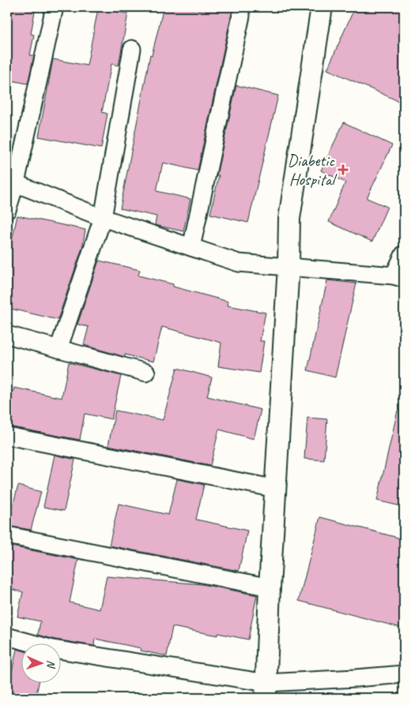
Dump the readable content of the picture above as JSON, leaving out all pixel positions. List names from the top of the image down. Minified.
{"places":{"health":["Diabetic Hospital"]},"north":"right"}
